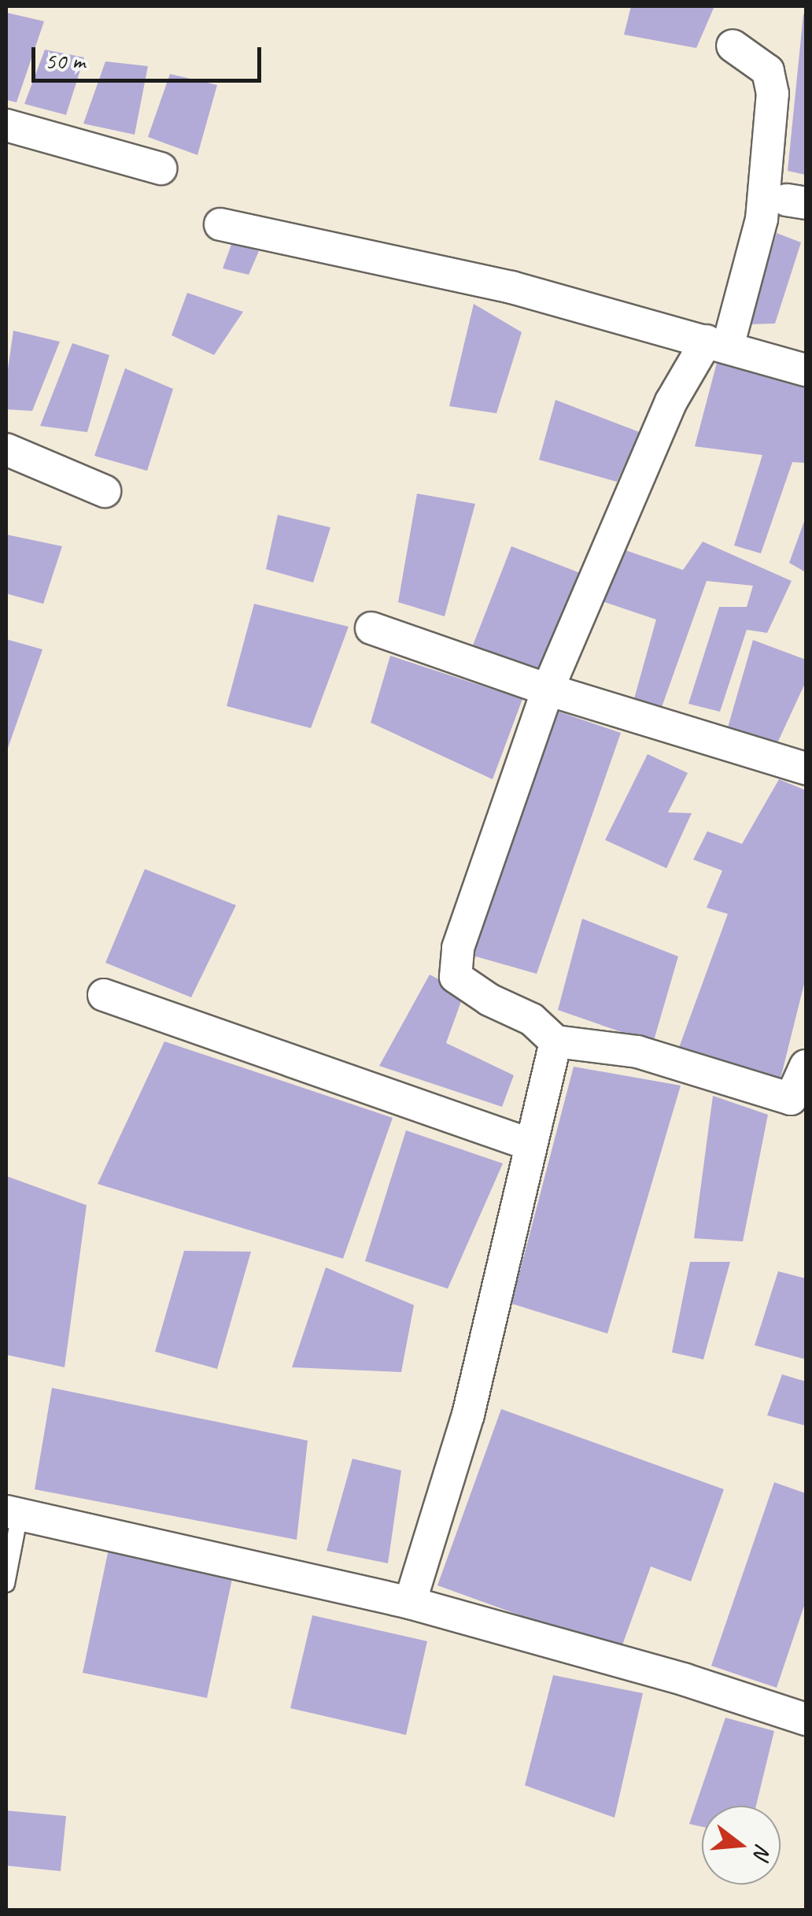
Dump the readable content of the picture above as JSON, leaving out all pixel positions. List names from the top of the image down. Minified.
{"scale_bar":"50 m","north":"right"}
